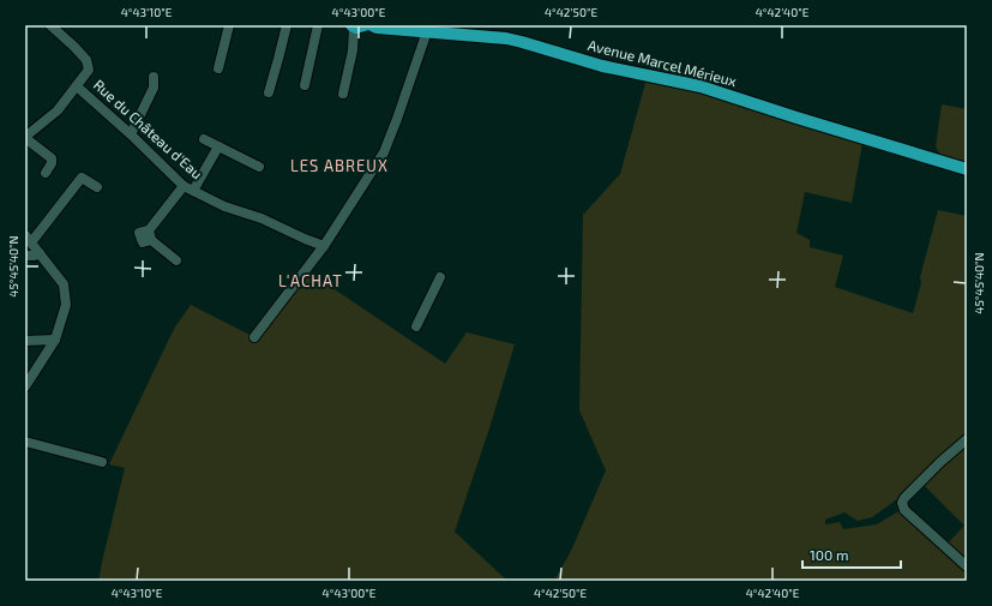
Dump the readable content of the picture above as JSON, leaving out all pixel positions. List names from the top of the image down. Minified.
{"streets":{"main road":["Avenue Marcel Mérieux"],"street":["Rue du Château d'Eau"]},"districts":["LES ABREUX","L'ACHAT"],"scale_bar":"100 m","coordinates":["4°43'10\"E","4°43'00\"E","4°42'50\"E","4°42'40\"E","45°45'40\"N"]}
